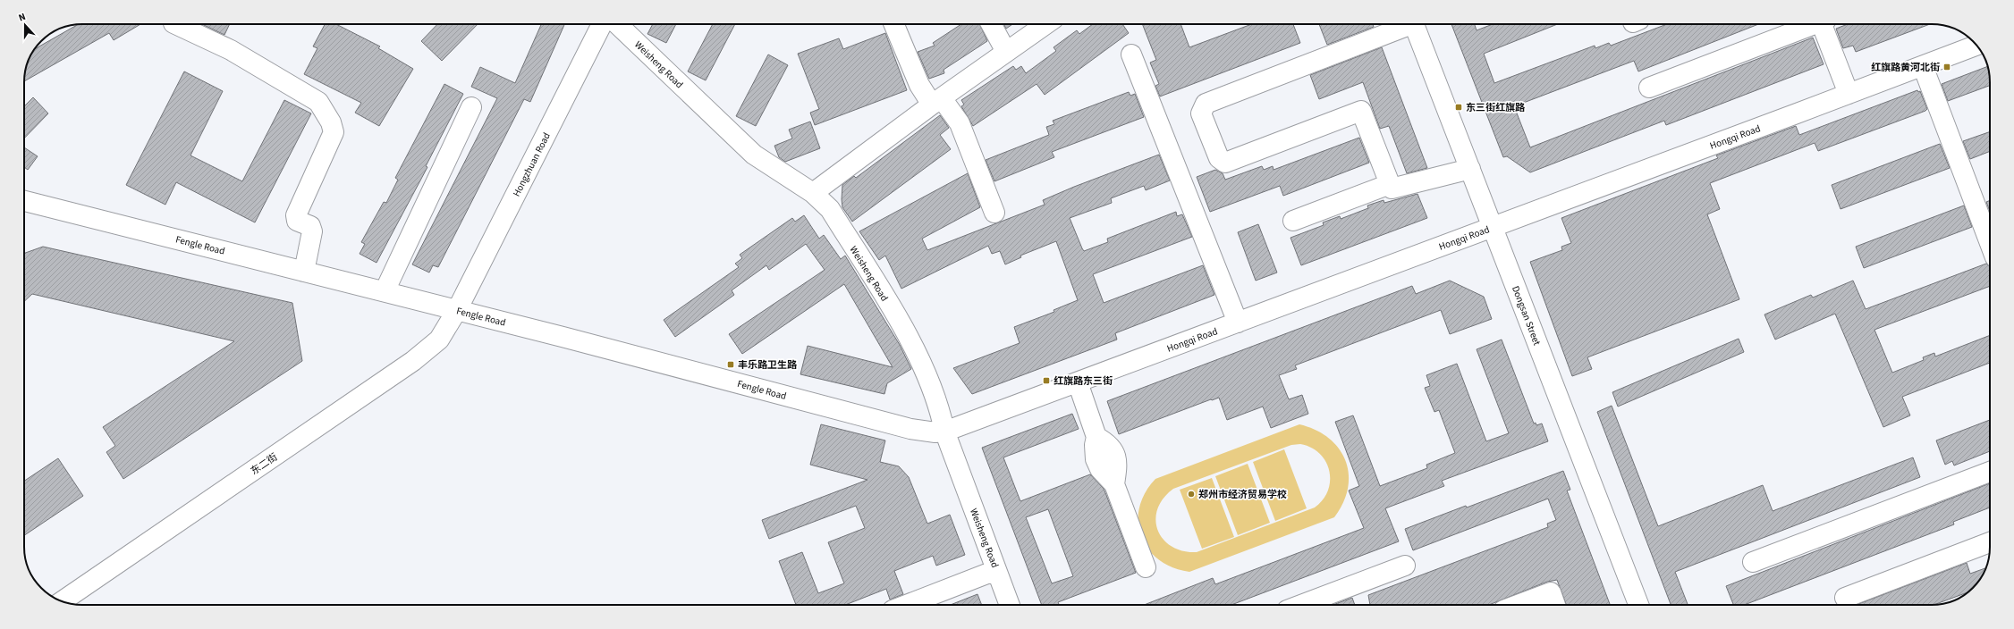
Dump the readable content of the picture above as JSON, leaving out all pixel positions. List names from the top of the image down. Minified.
{"streets":{"street":["Weisheng Road","Hongqi Road","Hongzhuan Road","Fengle Road","Dongsan Street","东二街"]},"crossings":[["Weisheng Road","Hongqi Road"],["Weisheng Road","Fengle Road"],["Hongqi Road","Fengle Road"],["Hongqi Road","Dongsan Street"],["Hongzhuan Road","Fengle Road"],["Hongzhuan Road","东二街"],["Fengle Road","东二街"]],"places":{"transit":["红旗路黄河北街","东三街红旗路","丰乐路卫生路","红旗路东三街"],"other":["郑州市经济贸易学校"]},"north":"top"}
